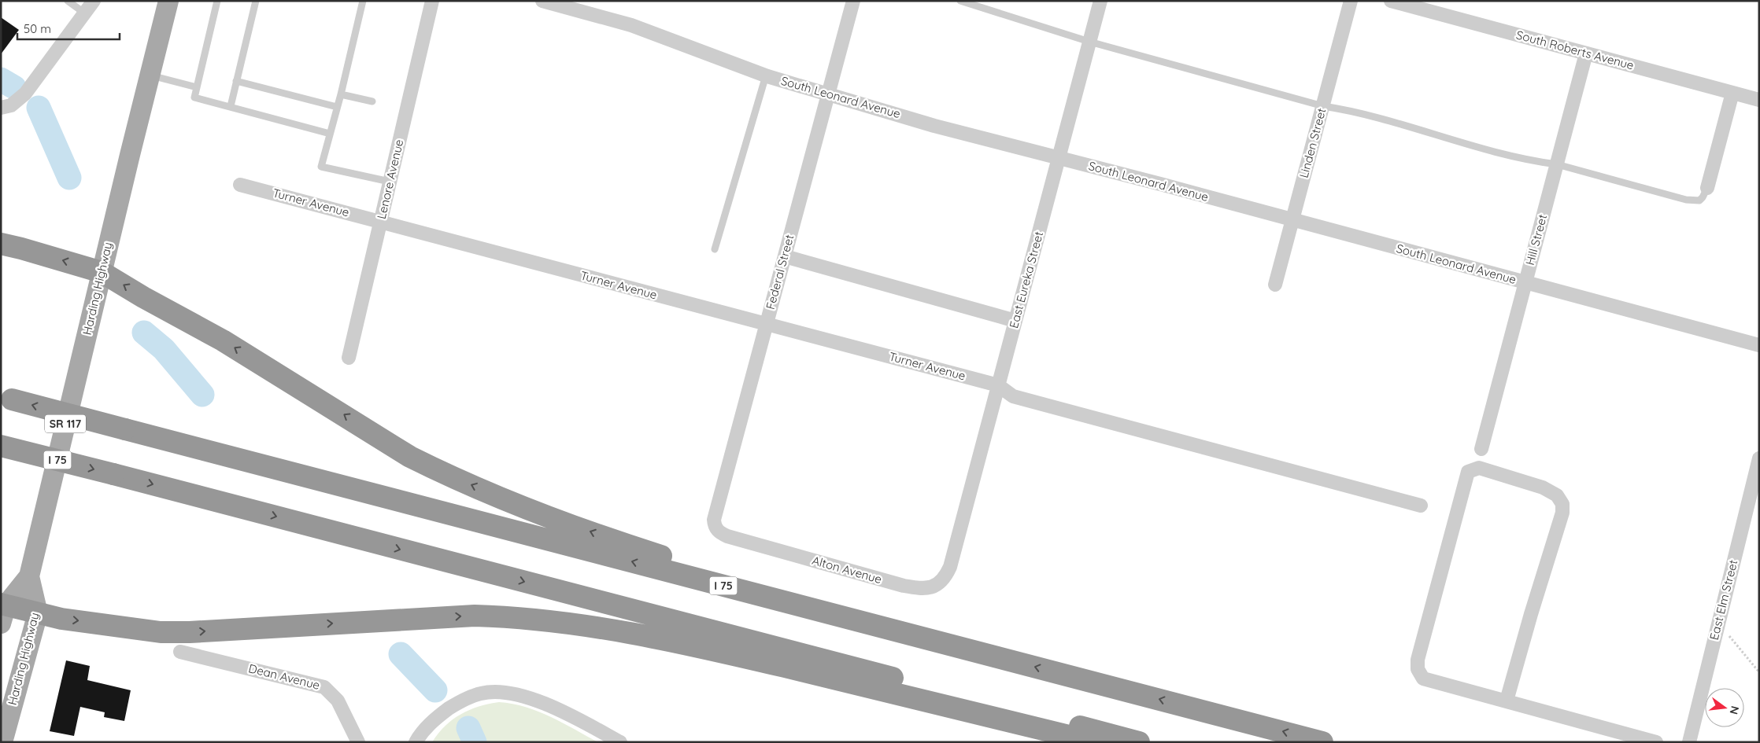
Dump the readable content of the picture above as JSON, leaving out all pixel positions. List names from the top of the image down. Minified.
{"streets":{"highway":["I 75"],"main road":["Harding Highway","SR 117"],"street":["South Roberts Avenue","South Leonard Avenue","Linden Street","Lenore Avenue","Turner Avenue","Hill Street","Federal Street","East Eureka Street","Alton Avenue","East Elm Street","Dean Avenue"]},"crossings":[["South Roberts Avenue","Hill Street"],["South Leonard Avenue","Linden Street"],["South Leonard Avenue","Hill Street"],["South Leonard Avenue","Federal Street"],["South Leonard Avenue","East Eureka Street"],["Lenore Avenue","Turner Avenue"],["Turner Avenue","Federal Street"],["Turner Avenue","East Eureka Street"],["Federal Street","Alton Avenue"],["East Eureka Street","Alton Avenue"]],"scale_bar":"50 m","north":"right"}
